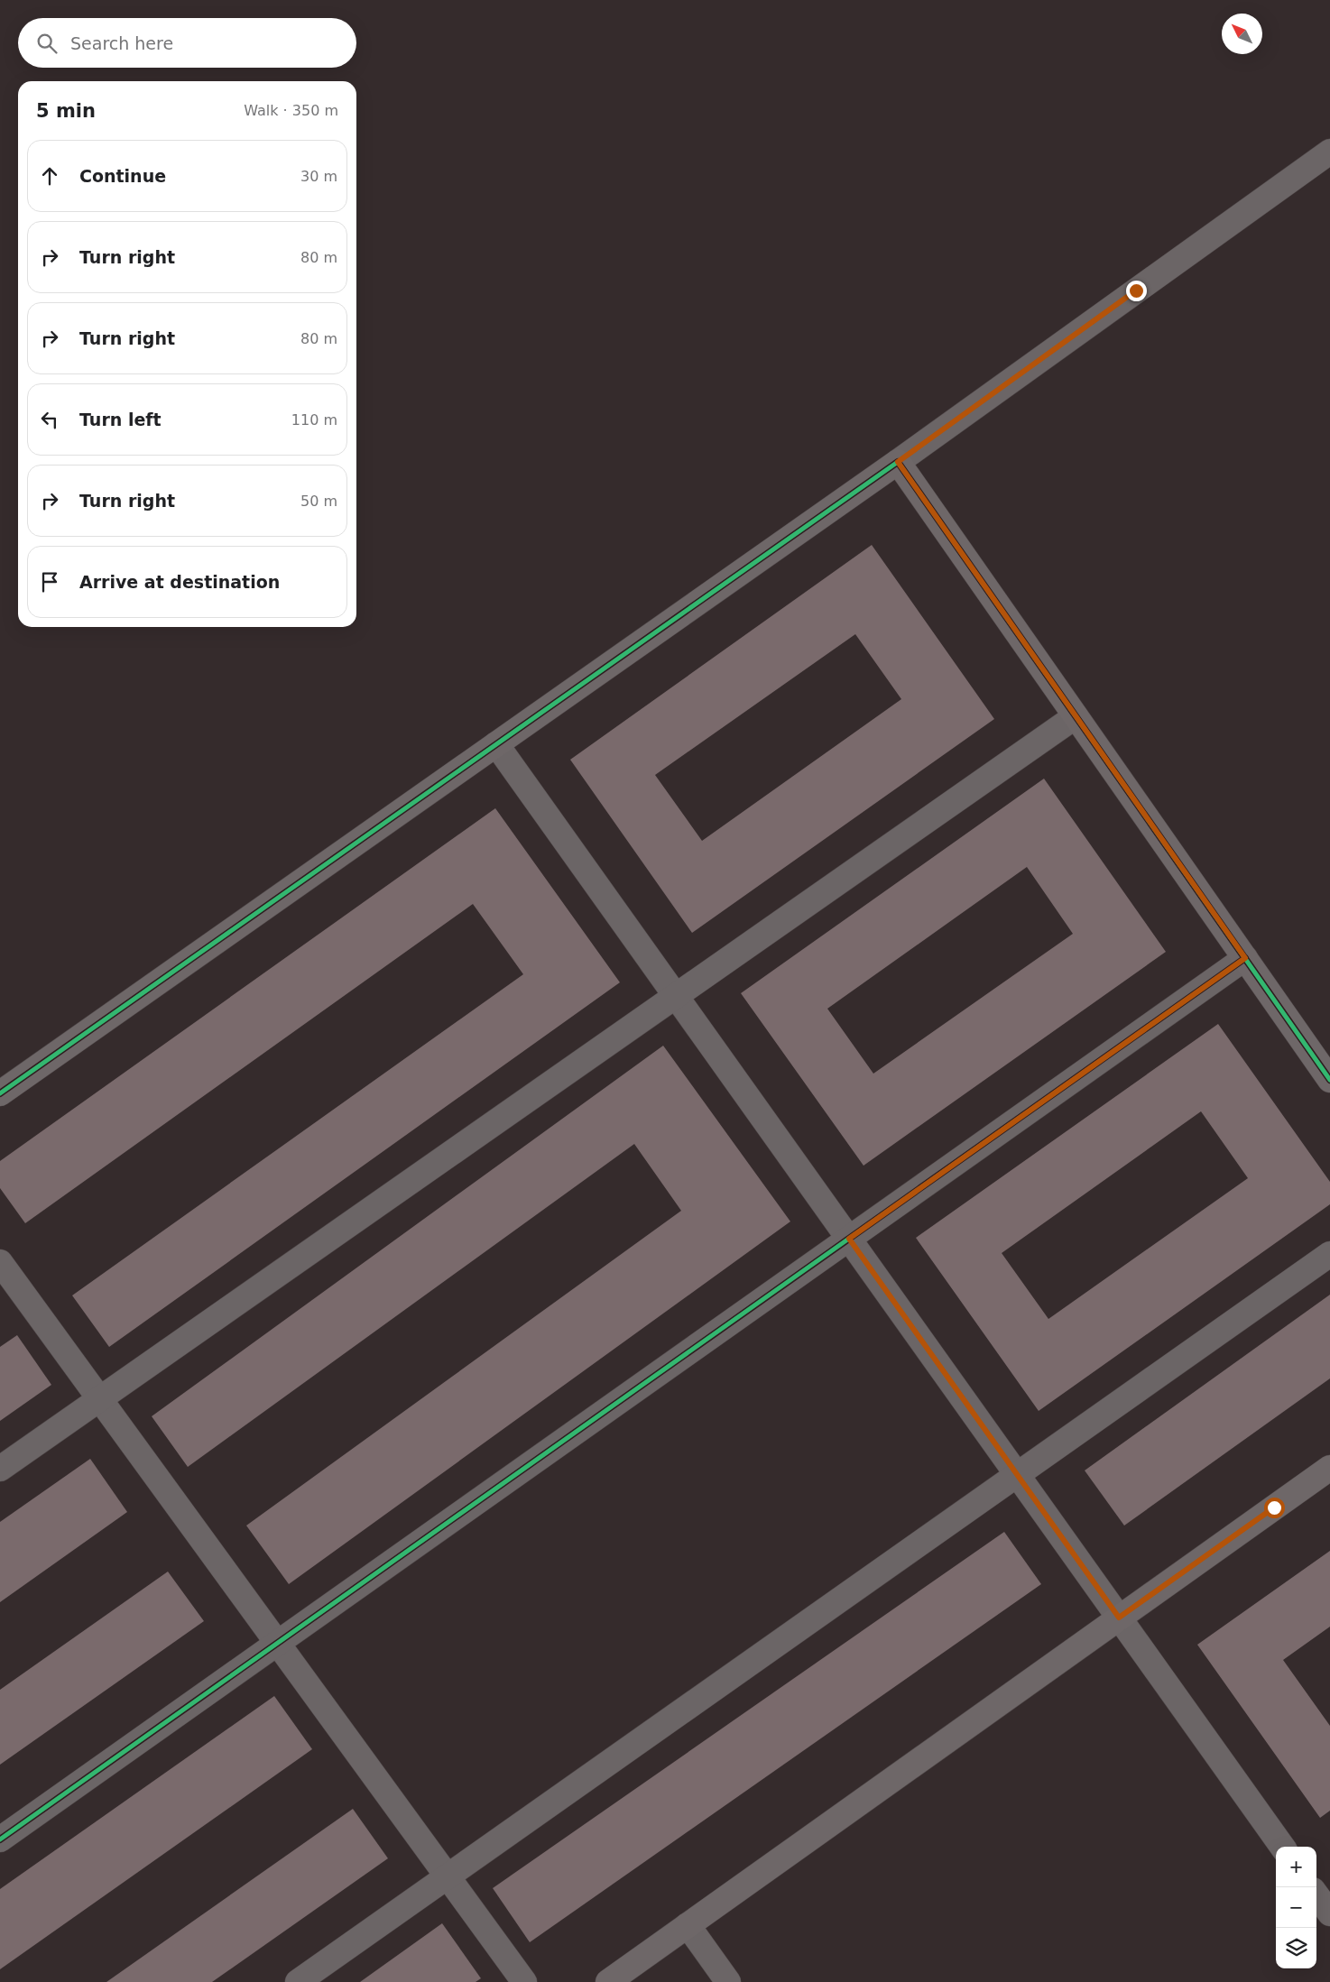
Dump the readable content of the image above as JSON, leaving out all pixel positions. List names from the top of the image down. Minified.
{"north":"top left","page":{"search":"Search here","heading":["5 min","Walk · 350 m"],"list":[["Continue","30 m"],["Turn right","80 m"],["Turn right","80 m"],["Turn left","110 m"],["Turn right","50 m"],"Arrive at destination"],"map_buttons":["+","−"]}}
